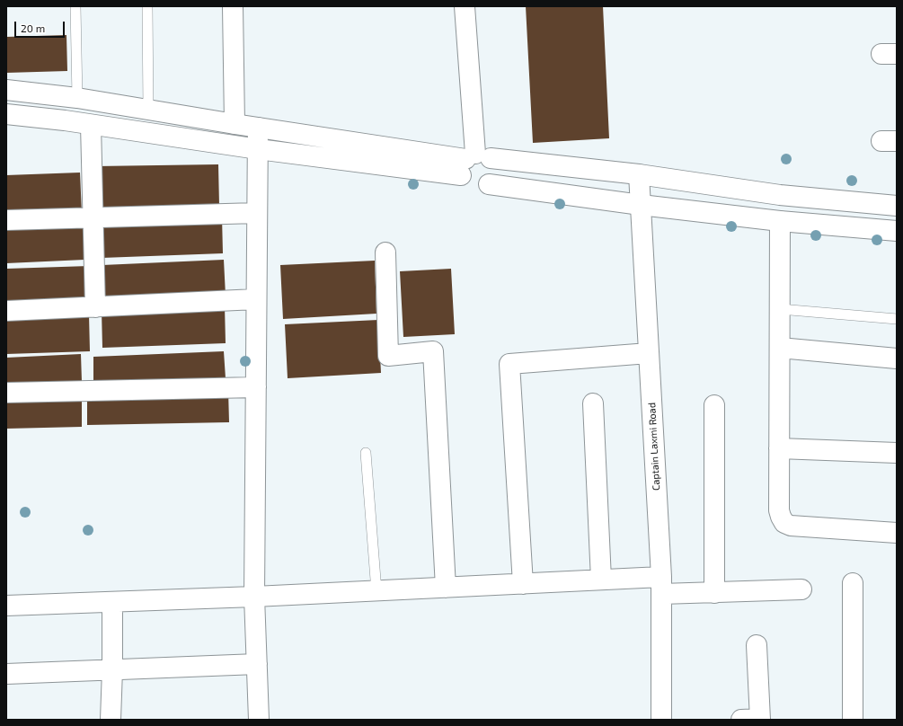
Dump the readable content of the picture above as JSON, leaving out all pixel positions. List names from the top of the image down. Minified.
{"streets":{"street":["Captain Laxmi Road"]},"scale_bar":"20 m"}
